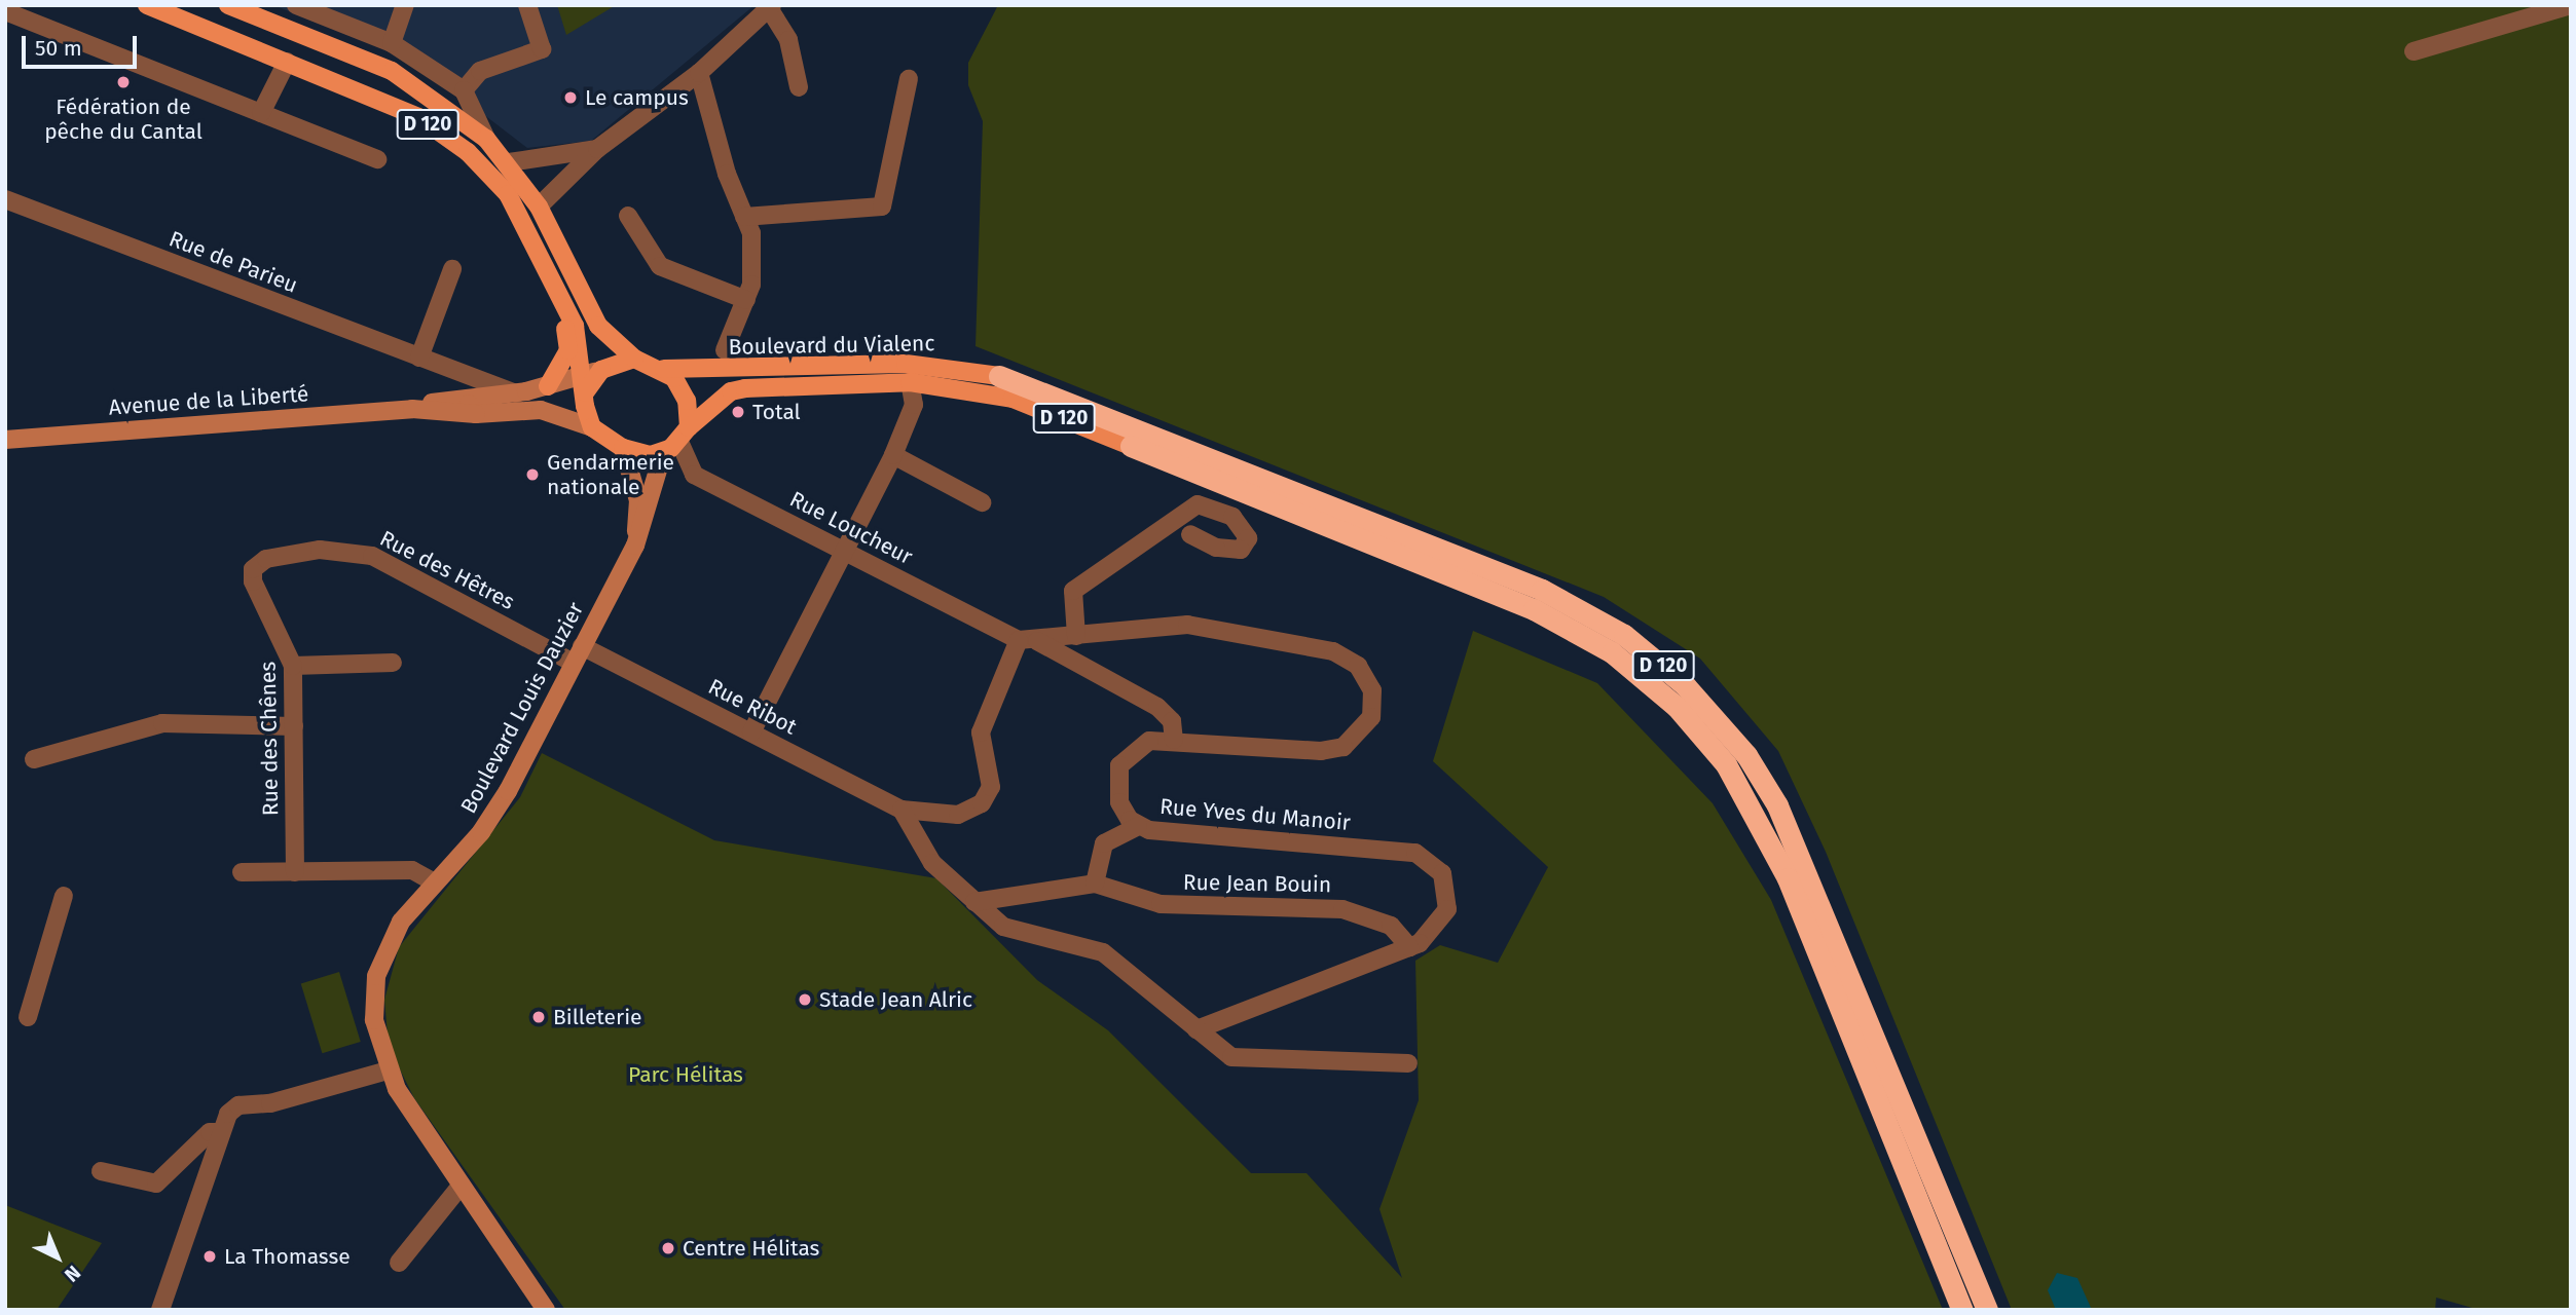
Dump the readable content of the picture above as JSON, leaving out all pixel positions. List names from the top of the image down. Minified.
{"streets":{"highway":["D 120"],"main road":["Boulevard du Vialenc","Avenue de la Liberté","Boulevard Louis Dauzier"],"street":["Rue de Parieu","Rue Loucheur","Rue des Hêtres","Rue Ribot","Rue des Chênes","Rue Yves du Manoir","Rue Jean Bouin"]},"crossings":[["D 120","Boulevard du Vialenc"],["D 120","Avenue de la Liberté"],["D 120","Rue Loucheur"],["D 120","Boulevard Louis Dauzier"],["Rue de Parieu","Avenue de la Liberté"],["Boulevard du Vialenc","Avenue de la Liberté"],["Boulevard du Vialenc","Rue Loucheur"],["Boulevard du Vialenc","Boulevard Louis Dauzier"],["Avenue de la Liberté","Rue Loucheur"],["Avenue de la Liberté","Boulevard Louis Dauzier"],["Rue Loucheur","Boulevard Louis Dauzier"],["Rue Loucheur","Rue Yves du Manoir"],["Rue des Hêtres","Rue Ribot"],["Rue des Hêtres","Boulevard Louis Dauzier"],["Rue des Hêtres","Rue des Chênes"],["Rue Ribot","Boulevard Louis Dauzier"],["Rue Yves du Manoir","Rue Jean Bouin"]],"parks":["Parc Hélitas"],"places":["Fédération de pêche du Cantal","Le campus","Total","Gendarmerie nationale","Stade Jean Alric","Billeterie","Centre Hélitas","La Thomasse"],"scale_bar":"50 m","north":"bottom right"}
